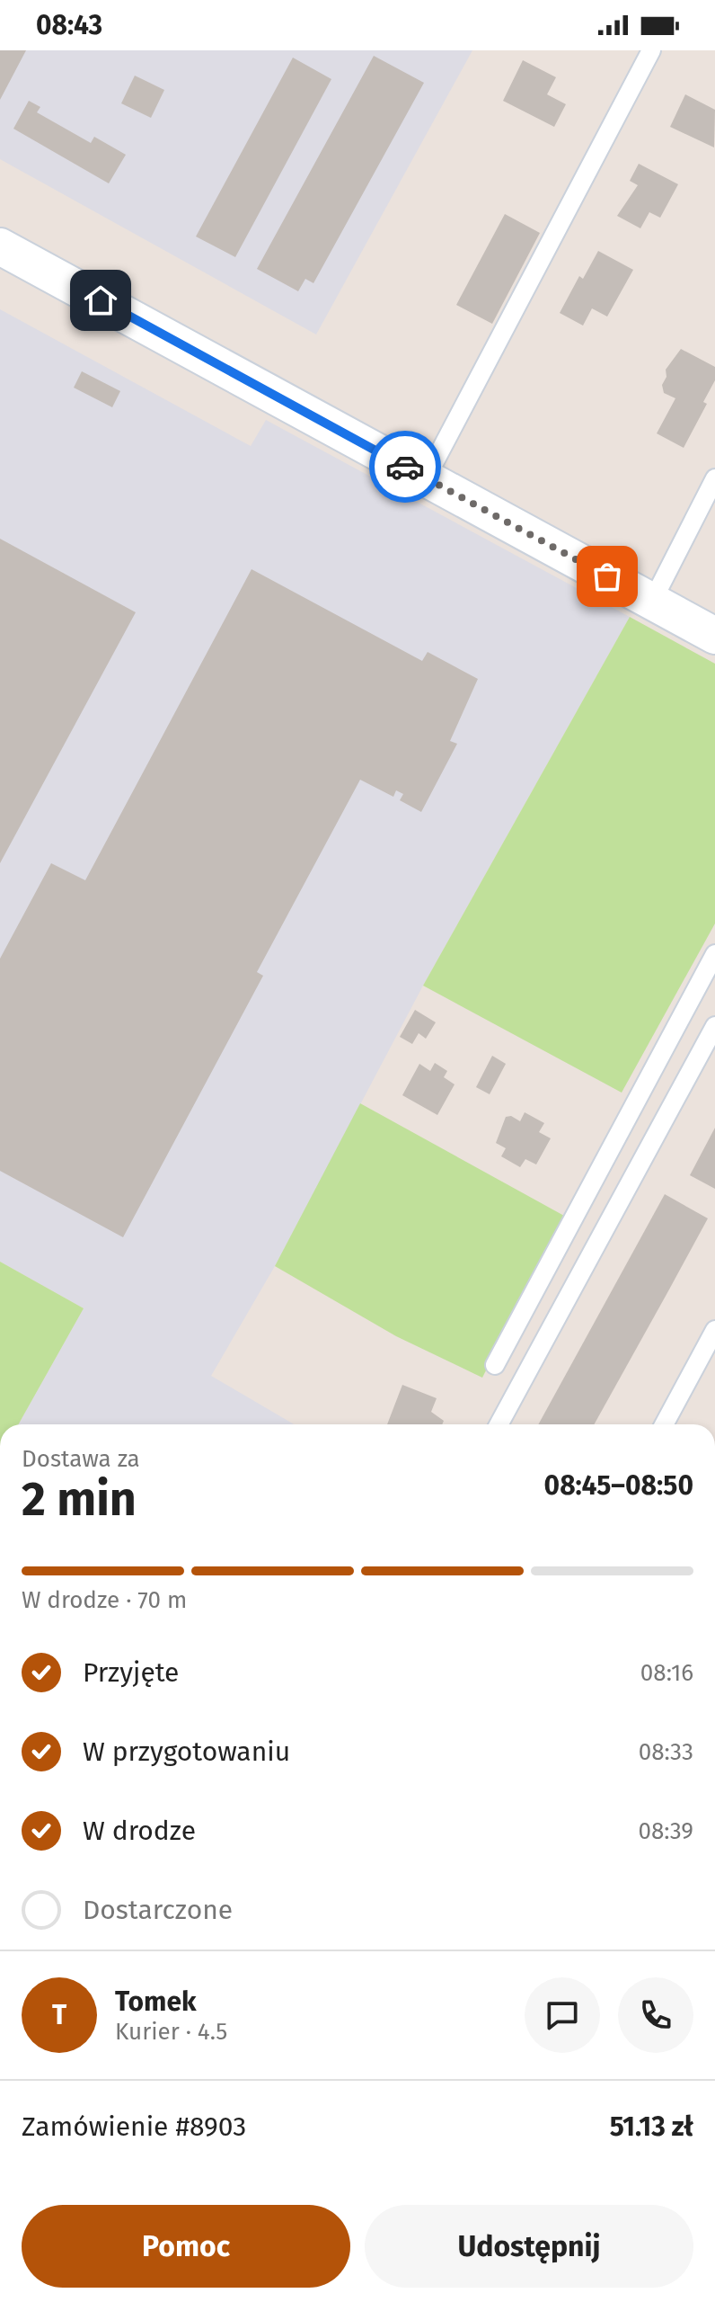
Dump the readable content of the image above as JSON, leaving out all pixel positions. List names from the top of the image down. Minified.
{"page":{"status":"08:43","heading":["2 min","Dostawa za","08:45–08:50"],"panel":["Tomek","Kurier · 4.5","Zamówienie #8903","51.13 zł"],"bar":"W drodze · 70 m","list":[["Przyjęte","08:16"],["W przygotowaniu","08:33"],["W drodze","08:39"],"Dostarczone"],"round":"T","buttons":["Pomoc","Udostępnij"]}}
